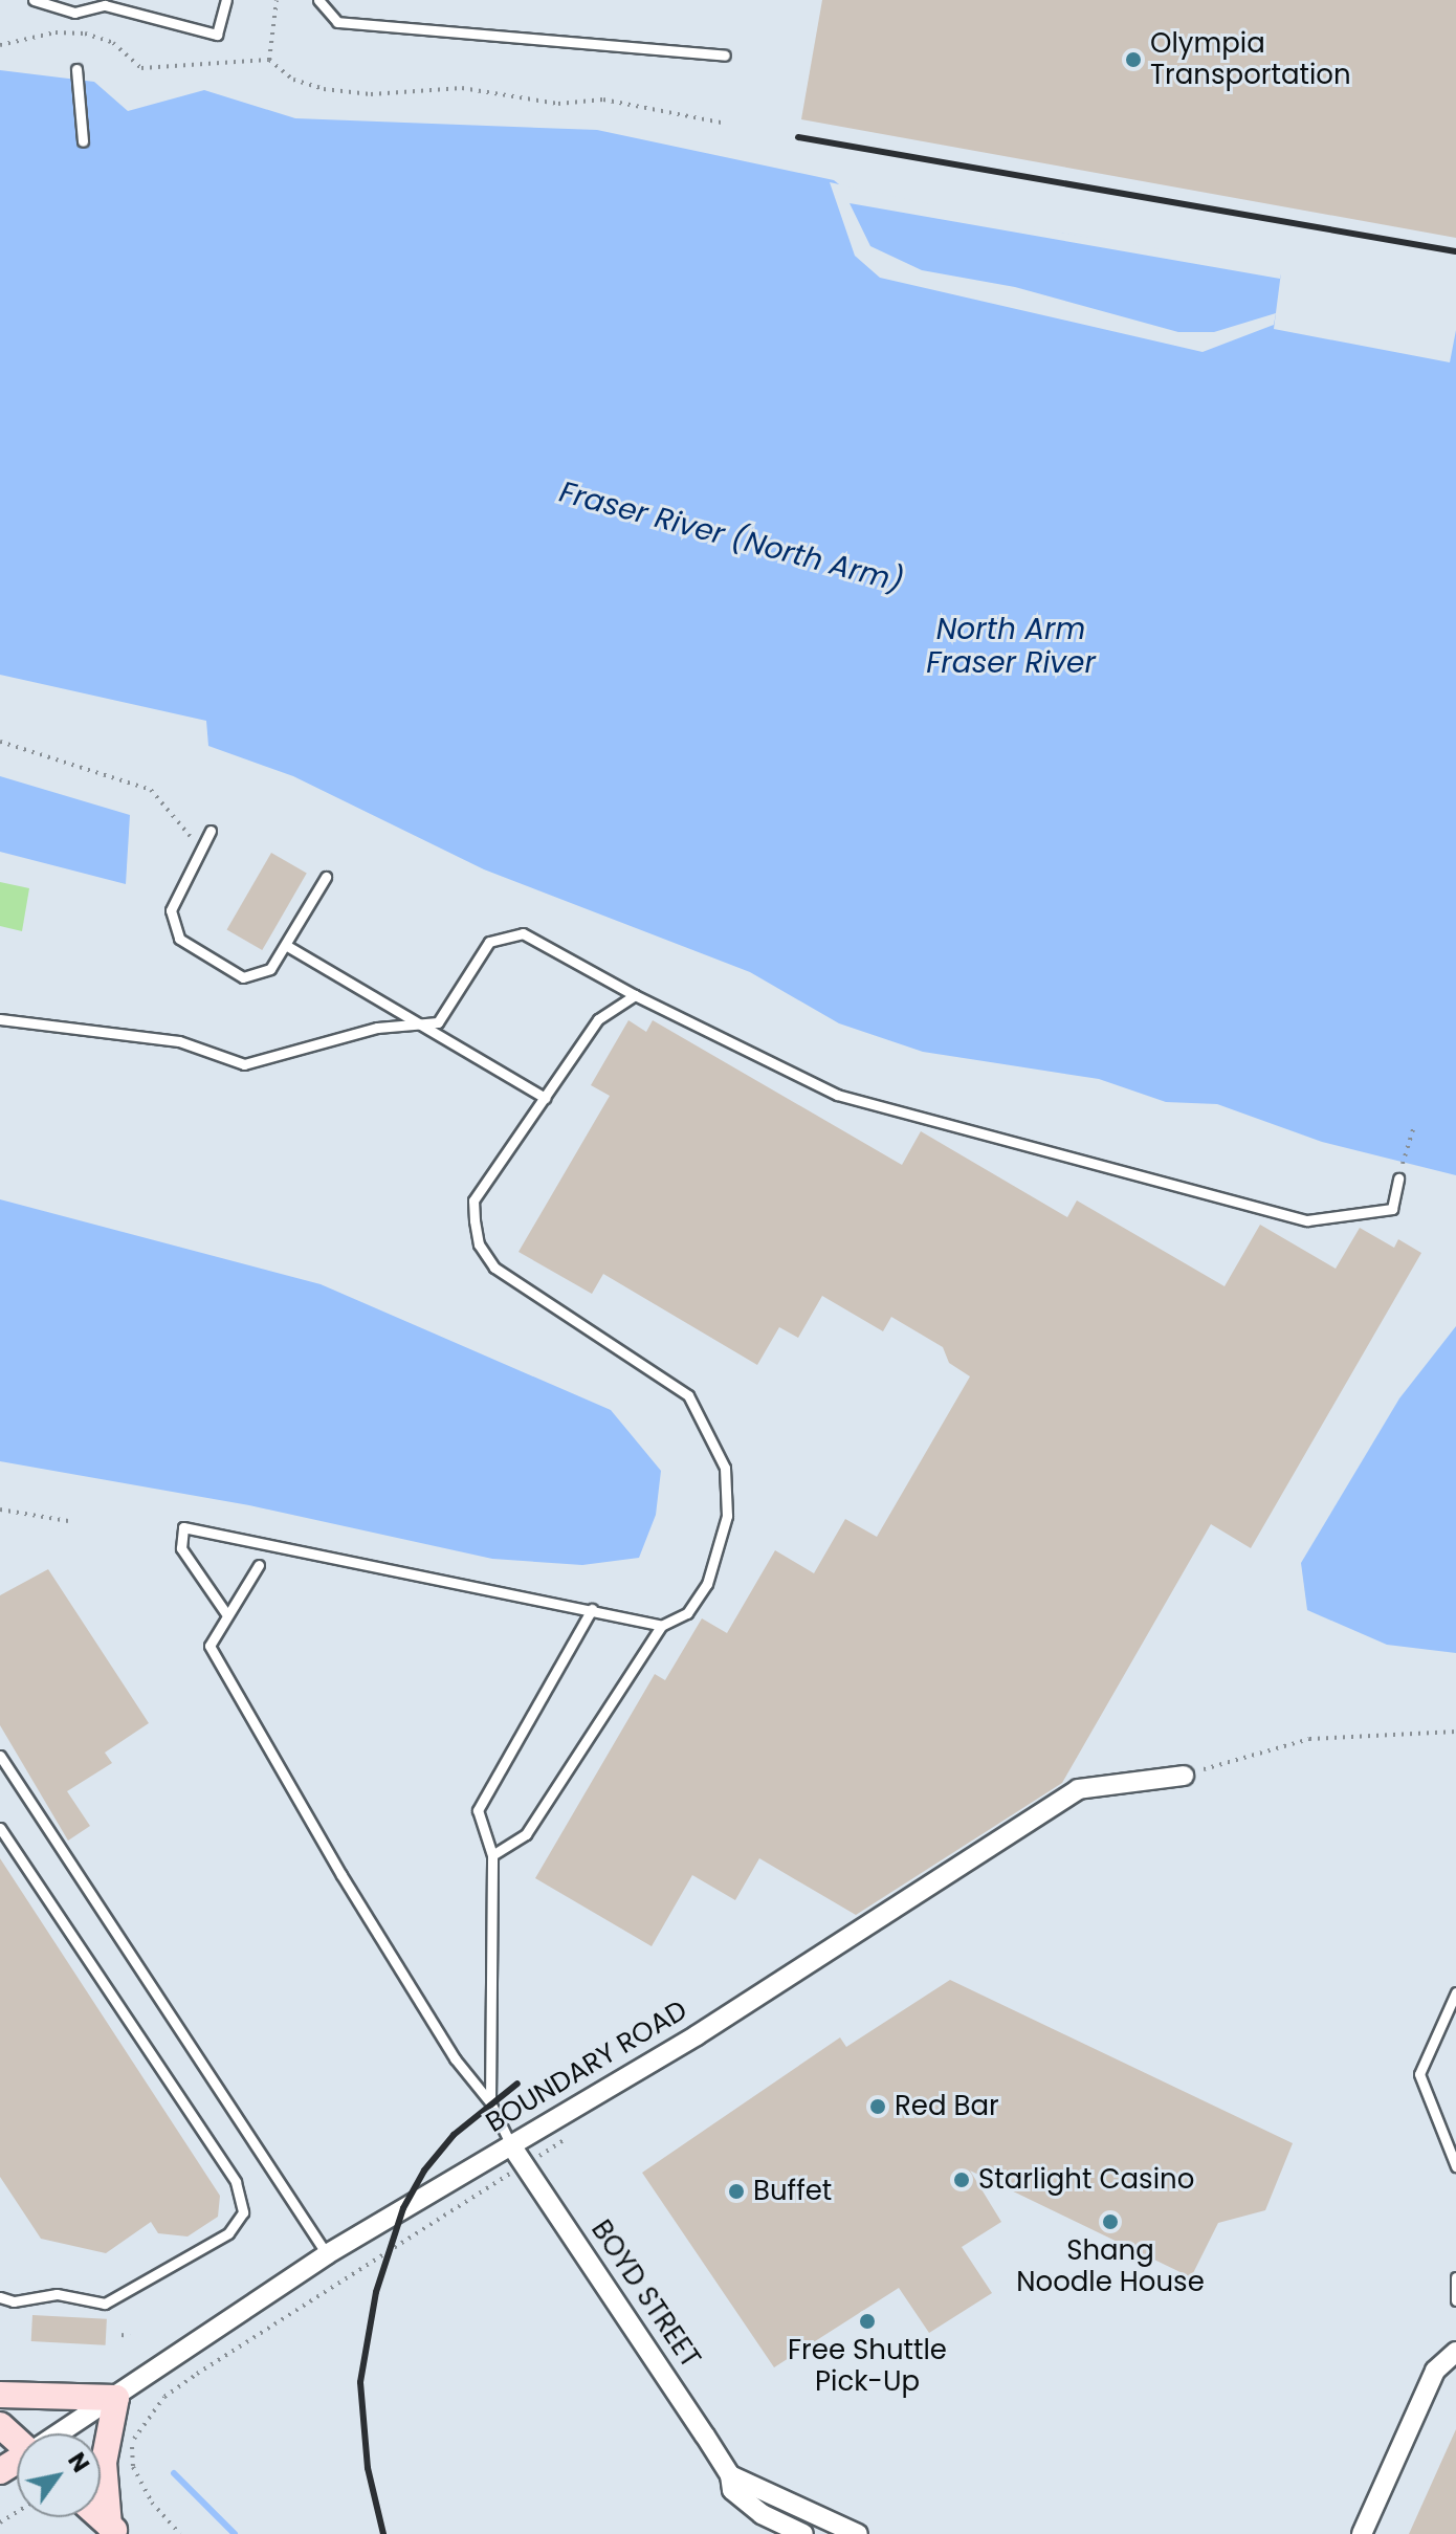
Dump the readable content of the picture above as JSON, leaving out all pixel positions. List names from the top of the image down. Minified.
{"streets":{"street":["BOUNDARY ROAD","BOYD STREET"]},"crossings":[["BOUNDARY ROAD","BOYD STREET"]],"water":["Fraser River (North Arm)","North Arm Fraser River"],"places":["Olympia Transportation","Red Bar","Starlight Casino","Buffet","Shang Noodle House","Free Shuttle Pick-Up"],"north":"top right"}
